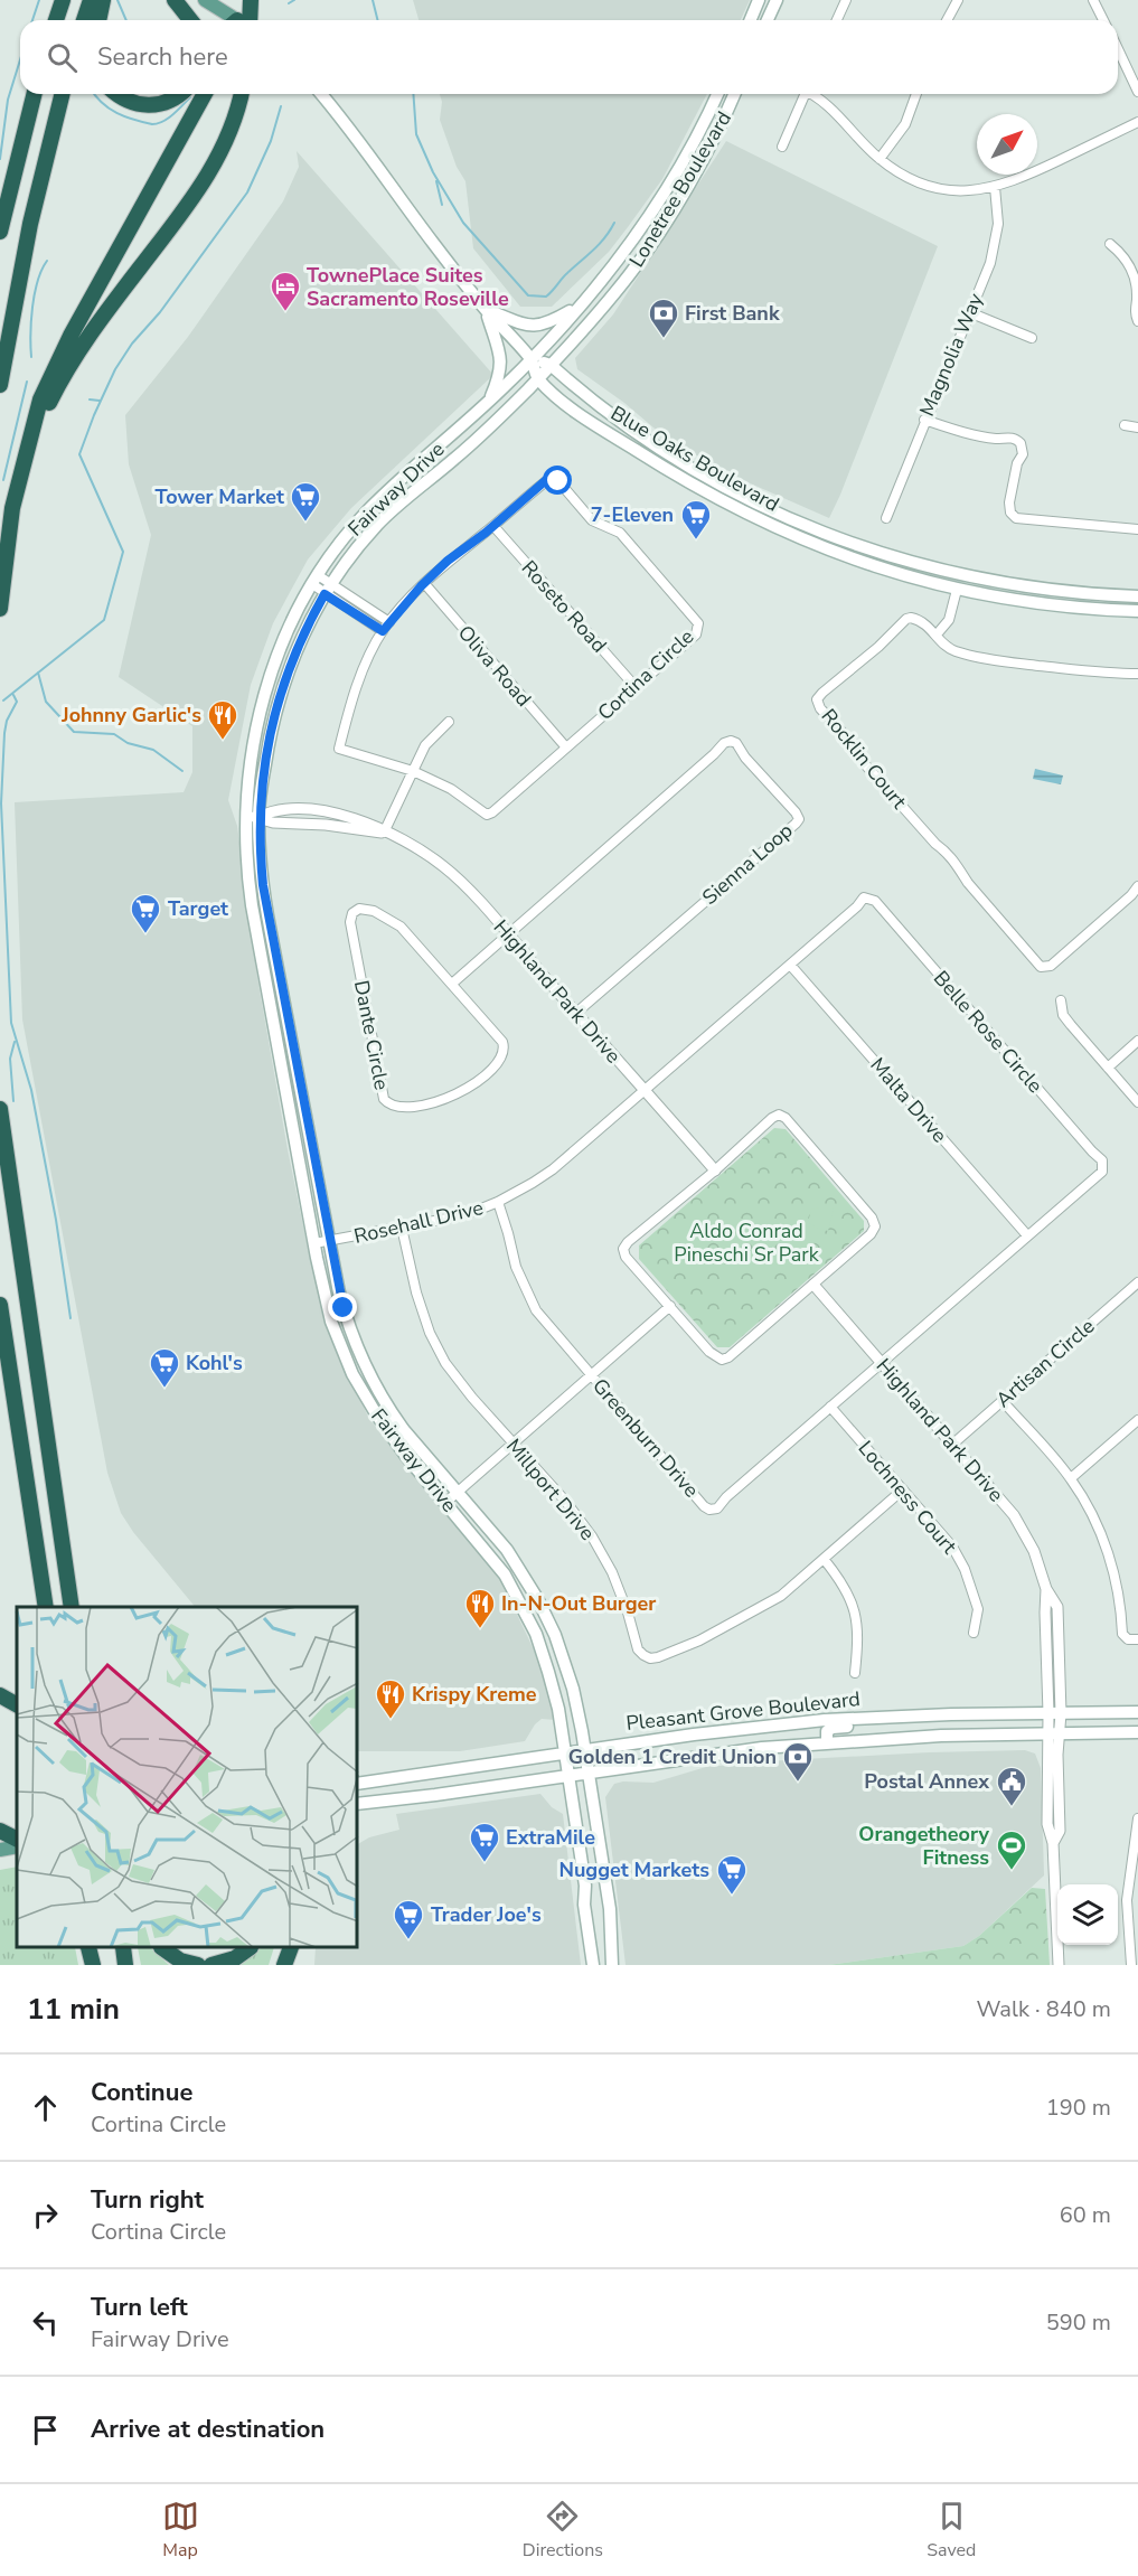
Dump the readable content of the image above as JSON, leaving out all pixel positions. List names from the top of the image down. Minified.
{"streets":{"main road":["Lonetree Boulevard","Blue Oaks Boulevard","Fairway Drive","Pleasant Grove Boulevard"],"street":["Magnolia Way","Roseto Road","Oliva Road","Cortina Circle","Rocklin Court","Sienna Loop","Highland Park Drive","Belle Rose Circle","Dante Circle","Malta Drive","Rosehall Drive","Artisan Circle","Greenburn Drive","Millport Drive","Lochness Court"]},"crossings":[["Lonetree Boulevard","Blue Oaks Boulevard"],["Lonetree Boulevard","Fairway Drive"],["Blue Oaks Boulevard","Fairway Drive"],["Fairway Drive","Highland Park Drive"],["Fairway Drive","Rosehall Drive"],["Fairway Drive","Pleasant Grove Boulevard"],["Roseto Road","Cortina Circle"],["Oliva Road","Cortina Circle"],["Sienna Loop","Highland Park Drive"],["Highland Park Drive","Belle Rose Circle"],["Highland Park Drive","Rosehall Drive"],["Highland Park Drive","Artisan Circle"],["Highland Park Drive","Greenburn Drive"],["Highland Park Drive","Pleasant Grove Boulevard"],["Belle Rose Circle","Malta Drive"],["Belle Rose Circle","Rosehall Drive"],["Belle Rose Circle","Greenburn Drive"],["Rosehall Drive","Greenburn Drive"],["Rosehall Drive","Millport Drive"],["Greenburn Drive","Lochness Court"],["Millport Drive","Lochness Court"]],"parks":["Aldo Conrad Pineschi Sr Park"],"places":{"hotel":["TownePlace Suites Sacramento Roseville"],"bank":["First Bank","Golden 1 Credit Union"],"supermarket":["Tower Market","7-Eleven","Target","Kohl's","ExtraMile","Nugget Markets","Trader Joe's"],"restaurant":["Johnny Garlic's","In-N-Out Burger","Krispy Kreme"],"public building":["Postal Annex"],"sports":["Orangetheory Fitness"]},"north":"top right","page":{"search":"Search here","heading":["11 min","Walk · 840 m"],"list":[["Continue","Cortina Circle","190 m"],["Turn right","Cortina Circle","60 m"],["Turn left","Fairway Drive","590 m"],"Arrive at destination"],"nav":["Map","Directions","Saved"]}}
